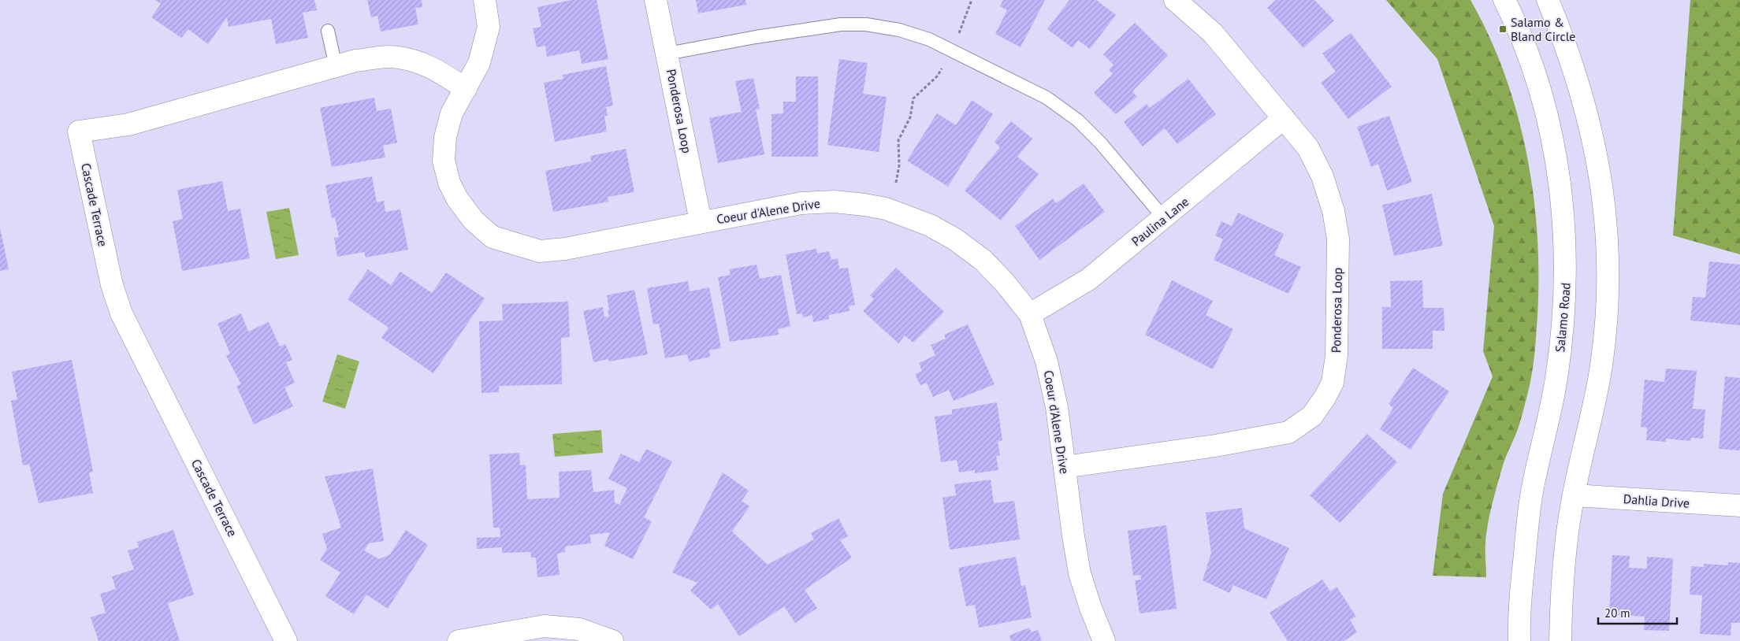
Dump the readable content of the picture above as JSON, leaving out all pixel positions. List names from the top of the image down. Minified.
{"streets":{"street":["Ponderosa Loop","Cascade Terrace","Coeur d'Alene Drive","Paulina Lane","Salamo Road","Dahlia Drive"]},"crossings":[["Ponderosa Loop","Coeur d'Alene Drive"],["Ponderosa Loop","Paulina Lane"],["Cascade Terrace","Coeur d'Alene Drive"],["Coeur d'Alene Drive","Paulina Lane"]],"places":{"transit":["Salamo & Bland Circle"]},"scale_bar":"20 m"}
